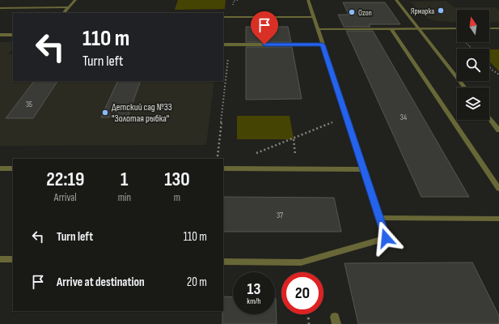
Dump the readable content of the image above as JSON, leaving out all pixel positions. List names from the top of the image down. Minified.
{"places":["Ярмарка","Ozon","Детский сад №33 \"Золотая рыбка\""],"house_numbers":["35","34","37"],"north":"top","page":{"turn":["110 m","Turn left"],"eta":["22:19","Arrival","1","min","130","m"],"list":[{"name":"Turn left","value":"110 m"},{"name":"Arrive at destination","value":"20 m"}],"speed":"13 km/h","limit":"20"}}
